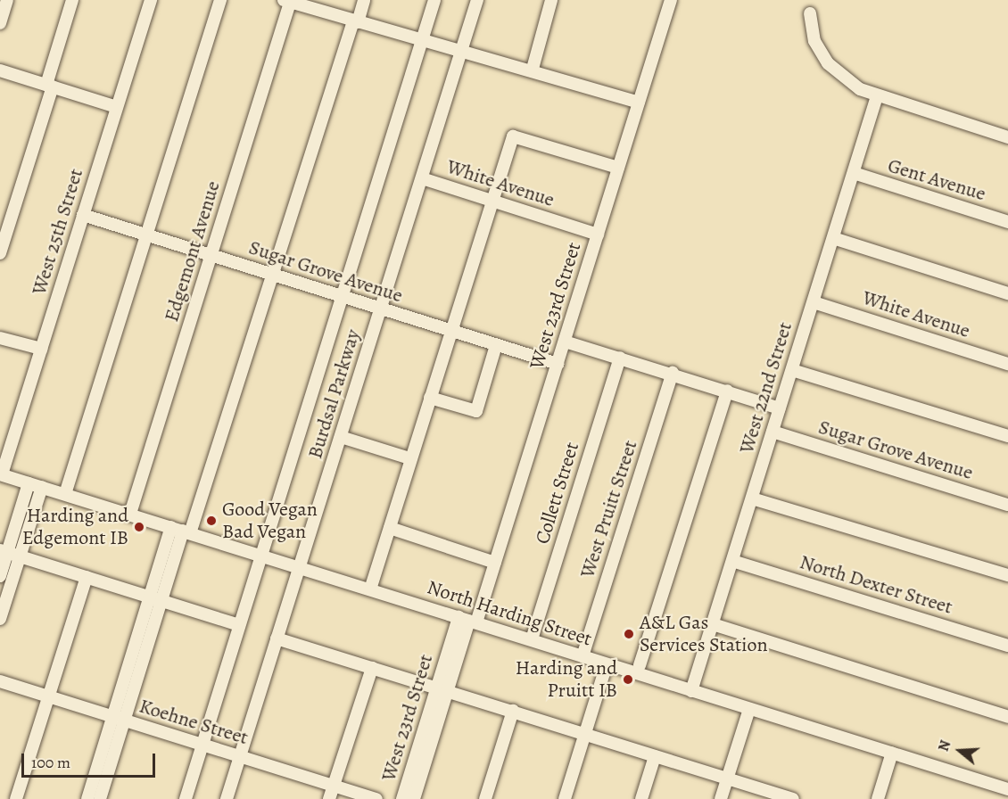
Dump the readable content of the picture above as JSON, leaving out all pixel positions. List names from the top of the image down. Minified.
{"streets":{"street":["Gent Avenue","White Avenue","West 25th Street","Edgemont Avenue","Sugar Grove Avenue","West 23rd Street","West 22nd Street","Burdsal Parkway","Collett Street","West Pruitt Street","North Dexter Street","North Harding Street","Koehne Street"]},"crossings":[["Gent Avenue","West 22nd Street"],["White Avenue","West 23rd Street"],["White Avenue","West 22nd Street"],["White Avenue","Burdsal Parkway"],["West 25th Street","Sugar Grove Avenue"],["West 25th Street","North Harding Street"],["Edgemont Avenue","Sugar Grove Avenue"],["Edgemont Avenue","North Harding Street"],["Sugar Grove Avenue","West 23rd Street"],["Sugar Grove Avenue","West 22nd Street"],["Sugar Grove Avenue","Burdsal Parkway"],["West 23rd Street","North Harding Street"],["West 22nd Street","North Dexter Street"],["West 22nd Street","North Harding Street"],["Burdsal Parkway","North Harding Street"],["Burdsal Parkway","Koehne Street"],["Collett Street","North Harding Street"],["West Pruitt Street","North Harding Street"]],"places":["Good Vegan Bad Vegan","Harding and Edgemont IB","A&L Gas Services Station","Harding and Pruitt IB"],"scale_bar":"100 m","north":"left"}
